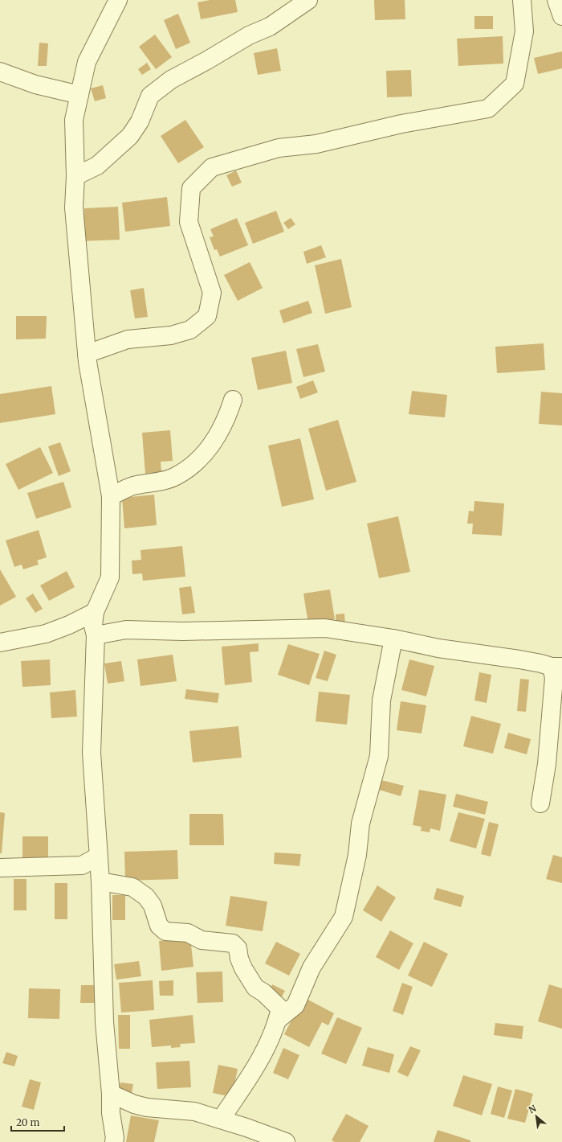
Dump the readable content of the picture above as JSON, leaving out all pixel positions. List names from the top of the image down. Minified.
{"scale_bar":"20 m","north":"top left"}
